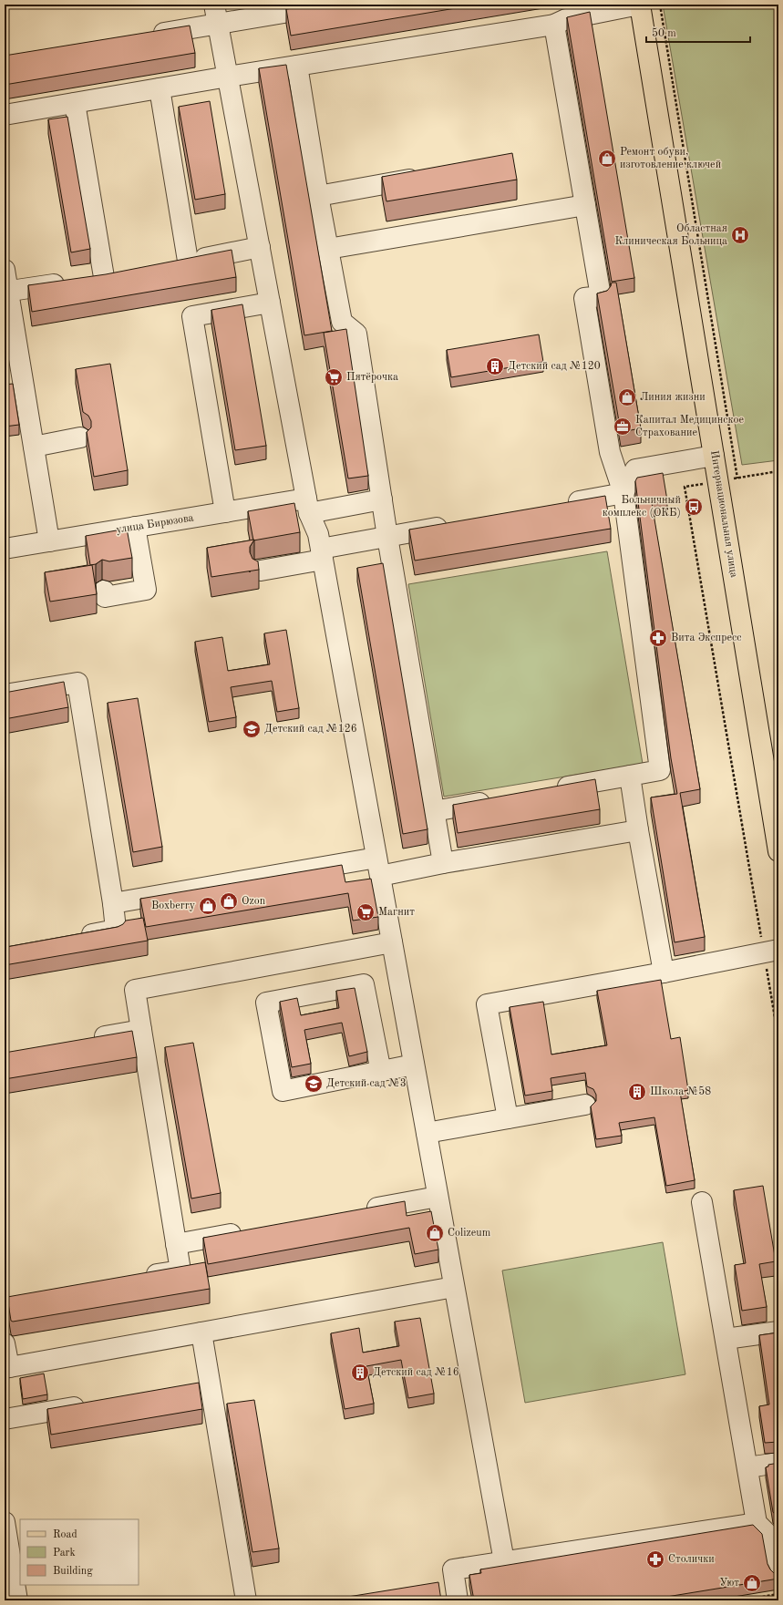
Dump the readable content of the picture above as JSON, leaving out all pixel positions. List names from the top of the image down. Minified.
{"streets":{"main road":["Интернациональная улица"],"street":["улица Бирюзова"]},"places":{"shop":["Ремонт обуви, изготовление ключей","Линия жизни","Ozon","Boxberry","Colizeum","Уют"],"hospital":["Областная Клиническая Больница"],"building":["Детский сад №120","Школа №58","Детский сад №16"],"supermarket":["Пятёрочка","Магнит"],"office":["Капитал Медицинское Страхование"],"bus stop":["Больничный комплекс (ОКБ)"],"pharmacy":["Вита Экспресс","Столички"],"school or university":["Детский сад №126","Детский сад №3"]},"legend":["Road","Park","Building"],"scale_bar":"50 m"}
